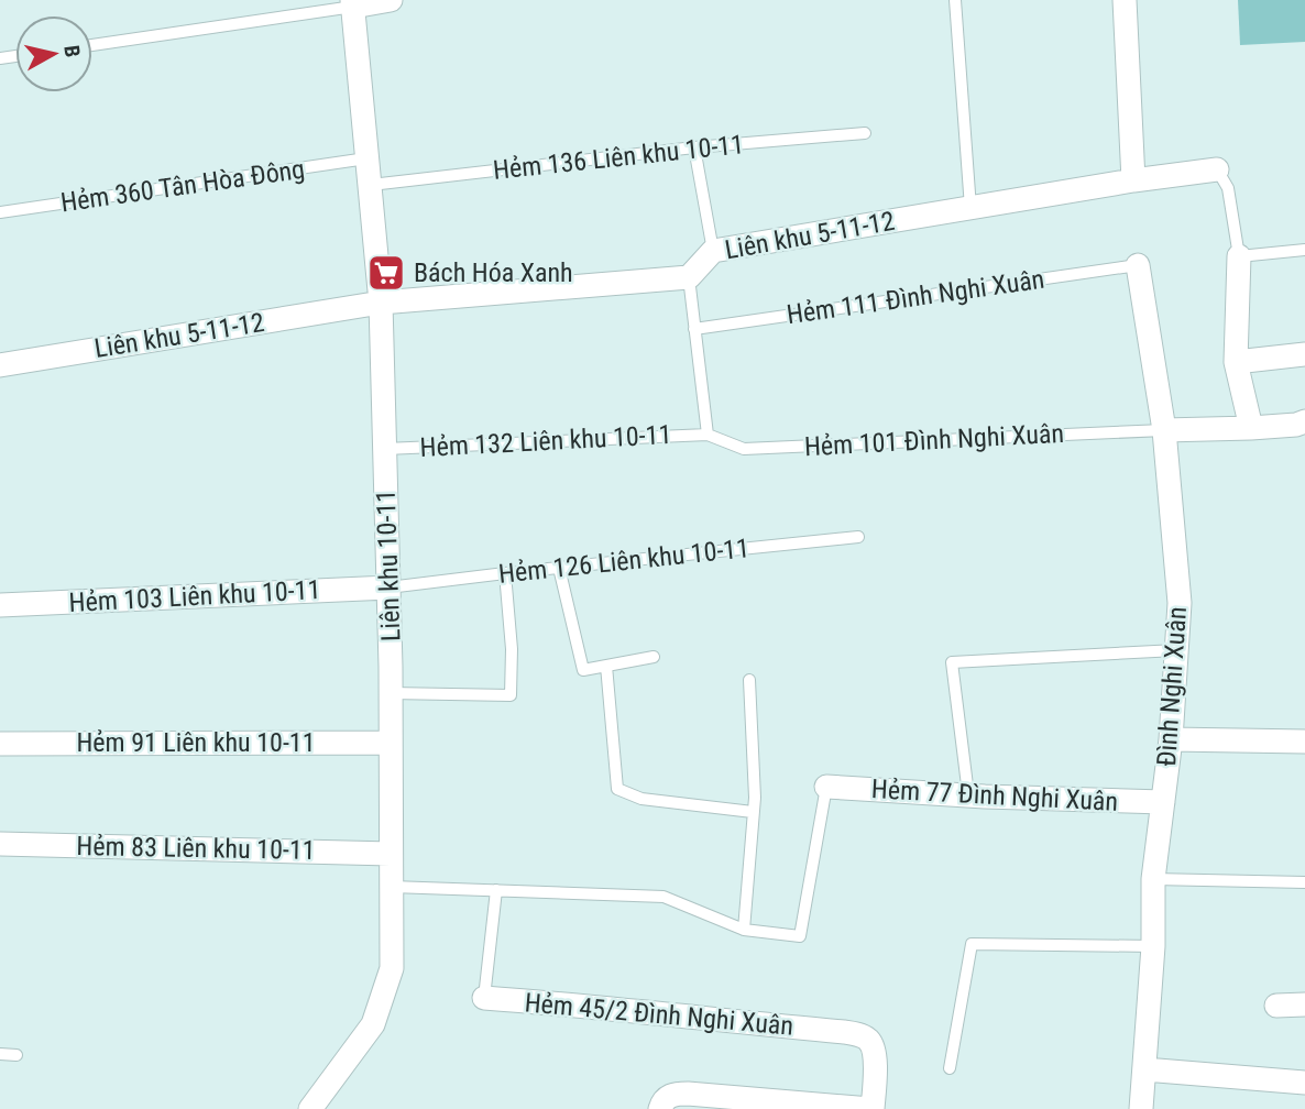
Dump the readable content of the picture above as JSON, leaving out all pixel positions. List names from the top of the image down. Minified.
{"streets":{"street":["Liên khu 5-11-12","Liên khu 10-11","Hẻm 103 Liên khu 10-11","Đình Nghi Xuân","Hẻm 91 Liên khu 10-11","Hẻm 77 Đình Nghi Xuân","Hẻm 83 Liên khu 10-11","Hẻm 45/2 Đình Nghi Xuân"],"lane":["Hẻm 136 Liên khu 10-11","Hẻm 360 Tân Hòa Đông","Hẻm 111 Đình Nghi Xuân","Hẻm 101 Đình Nghi Xuân","Hẻm 132 Liên khu 10-11","Hẻm 126 Liên khu 10-11"]},"crossings":[["Hẻm 136 Liên khu 10-11","Liên khu 10-11"],["Hẻm 360 Tân Hòa Đông","Liên khu 10-11"],["Liên khu 5-11-12","Liên khu 10-11"],["Hẻm 111 Đình Nghi Xuân","Đình Nghi Xuân"],["Hẻm 101 Đình Nghi Xuân","Hẻm 132 Liên khu 10-11"],["Hẻm 101 Đình Nghi Xuân","Đình Nghi Xuân"],["Hẻm 132 Liên khu 10-11","Liên khu 10-11"],["Hẻm 126 Liên khu 10-11","Liên khu 10-11"],["Hẻm 126 Liên khu 10-11","Hẻm 103 Liên khu 10-11"],["Liên khu 10-11","Hẻm 103 Liên khu 10-11"],["Liên khu 10-11","Hẻm 91 Liên khu 10-11"],["Liên khu 10-11","Hẻm 83 Liên khu 10-11"],["Đình Nghi Xuân","Hẻm 77 Đình Nghi Xuân"]],"places":{"supermarket":["Bách Hóa Xanh"]},"north":"right"}
